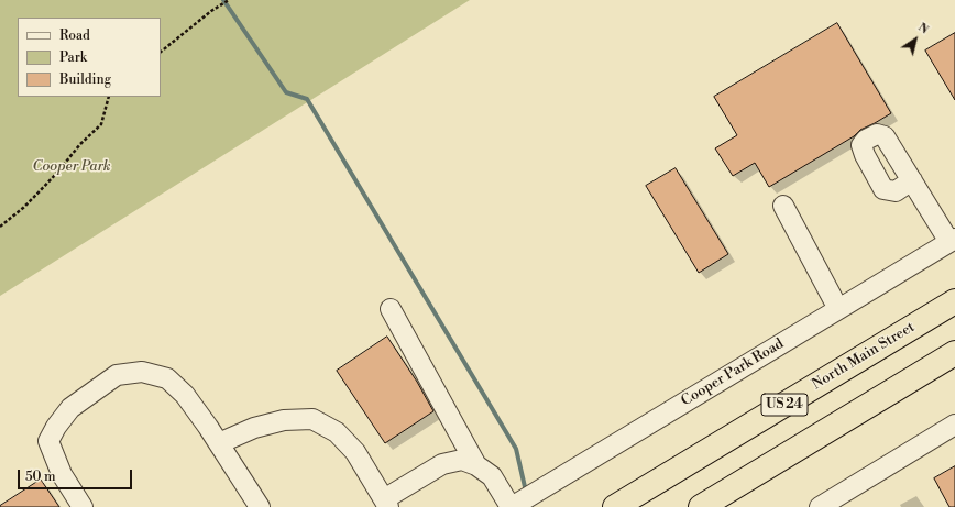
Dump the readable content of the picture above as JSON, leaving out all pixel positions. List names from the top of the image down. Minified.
{"streets":{"highway":["North Main Street","US 24"],"street":["Cooper Park Road"]},"parks":["Cooper Park"],"legend":["Road","Park","Building"],"scale_bar":"50 m","north":"top right"}
